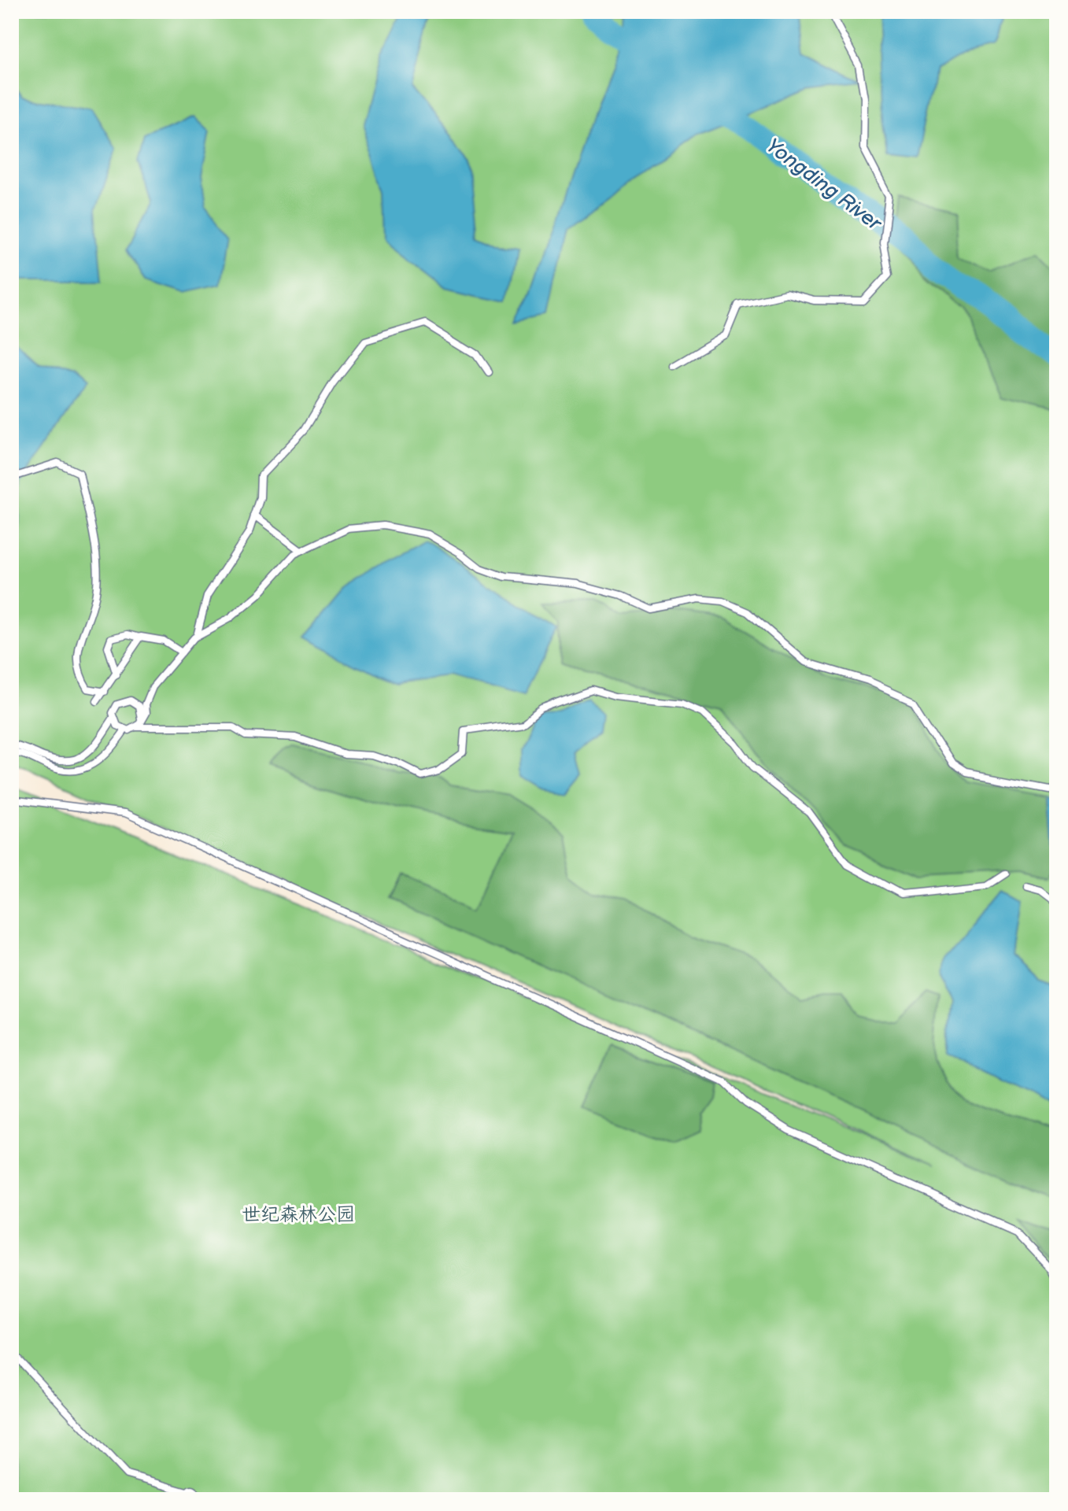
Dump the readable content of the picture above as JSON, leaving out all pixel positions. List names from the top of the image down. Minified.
{"water":["Yongding River"],"parks":["世纪森林公园"]}
